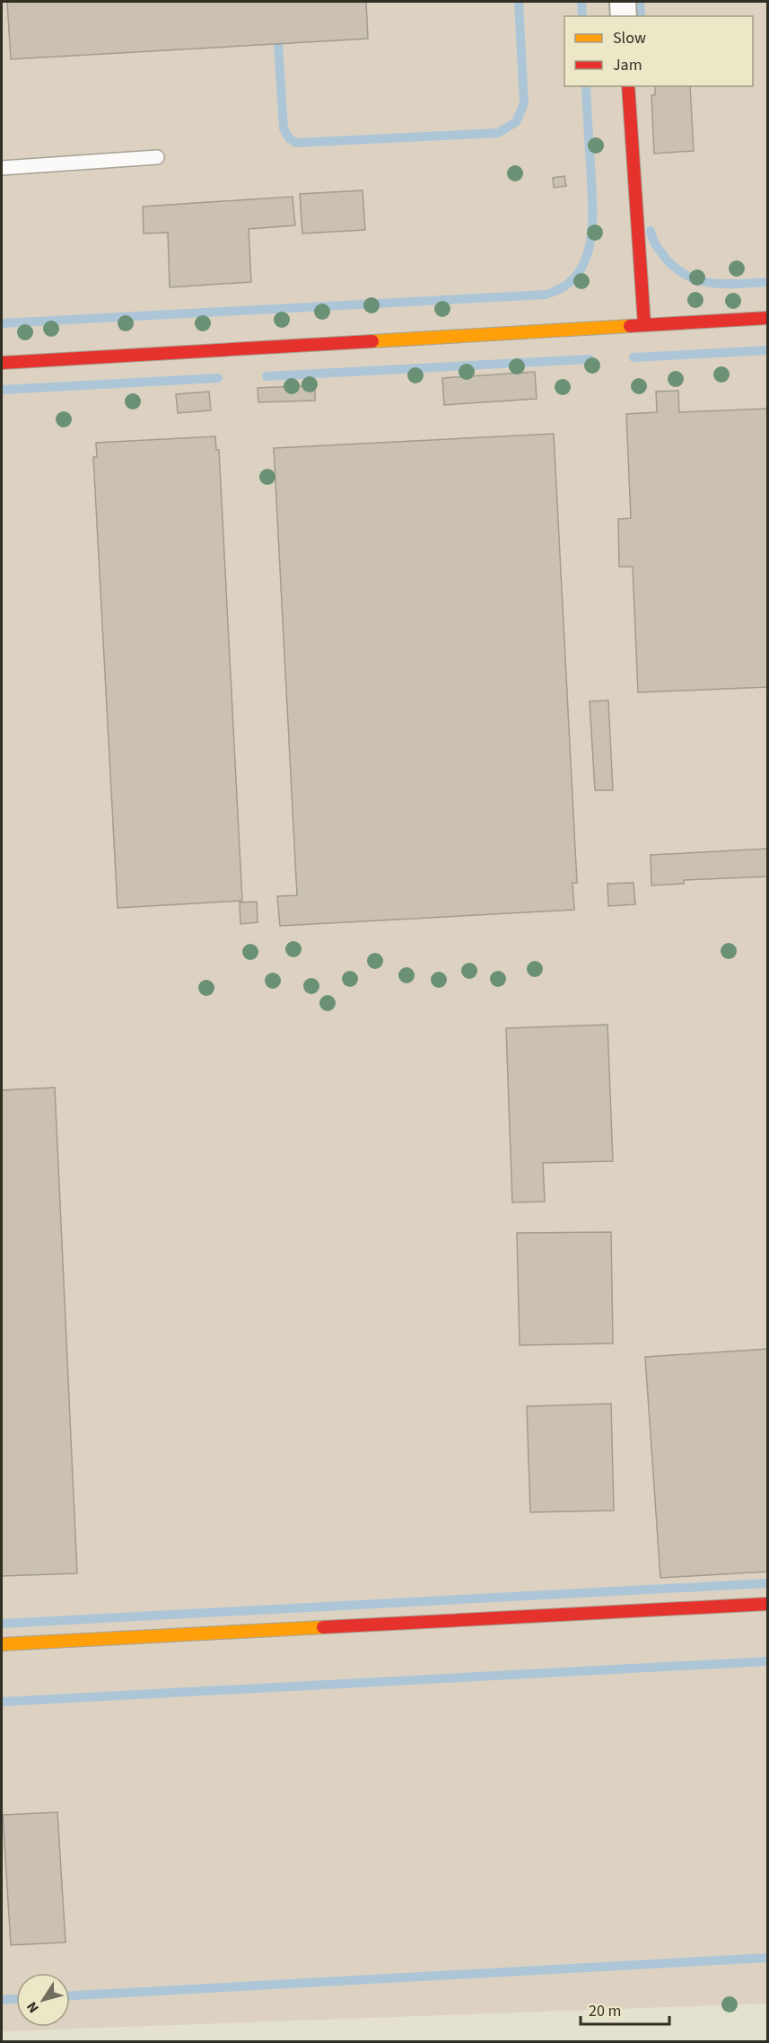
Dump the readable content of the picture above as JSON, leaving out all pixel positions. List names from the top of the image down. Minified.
{"legend":["Slow","Jam"],"scale_bar":"20 m","north":"bottom left"}
